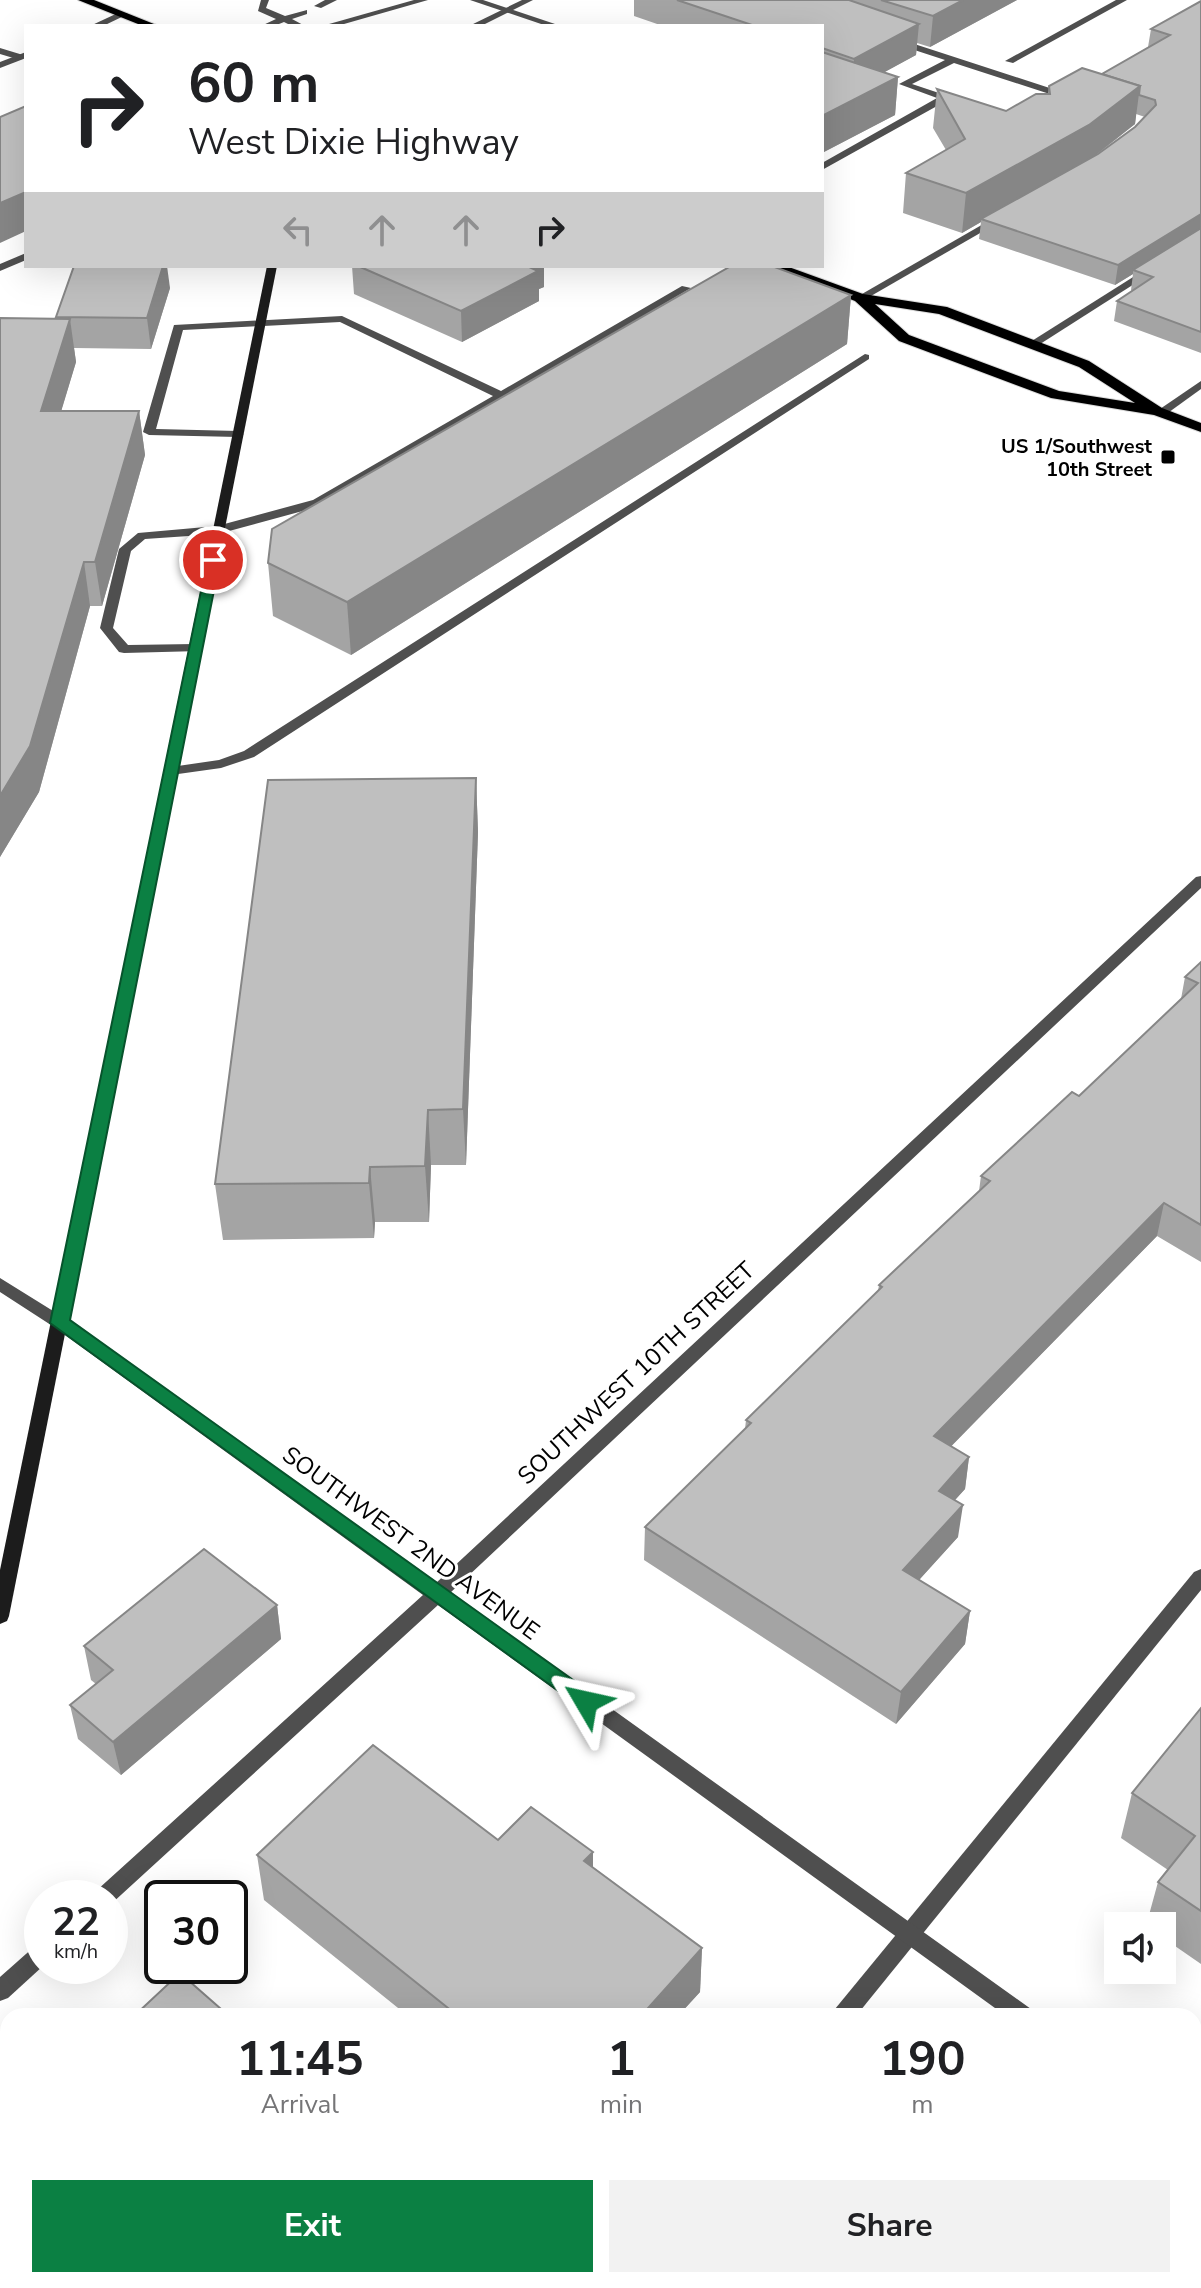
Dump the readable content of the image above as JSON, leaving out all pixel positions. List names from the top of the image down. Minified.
{"streets":{"street":["SOUTHWEST 10TH STREET","SOUTHWEST 2ND AVENUE"]},"crossings":[["SOUTHWEST 10TH STREET","SOUTHWEST 2ND AVENUE"]],"places":{"transit":["US 1/Southwest 10th Street"]},"page":{"turn":["60 m","West Dixie Highway"],"speed":"22 km/h","limit":"30","eta":["11:45","Arrival","1","min","190","m"],"buttons":["Exit","Share"]}}
